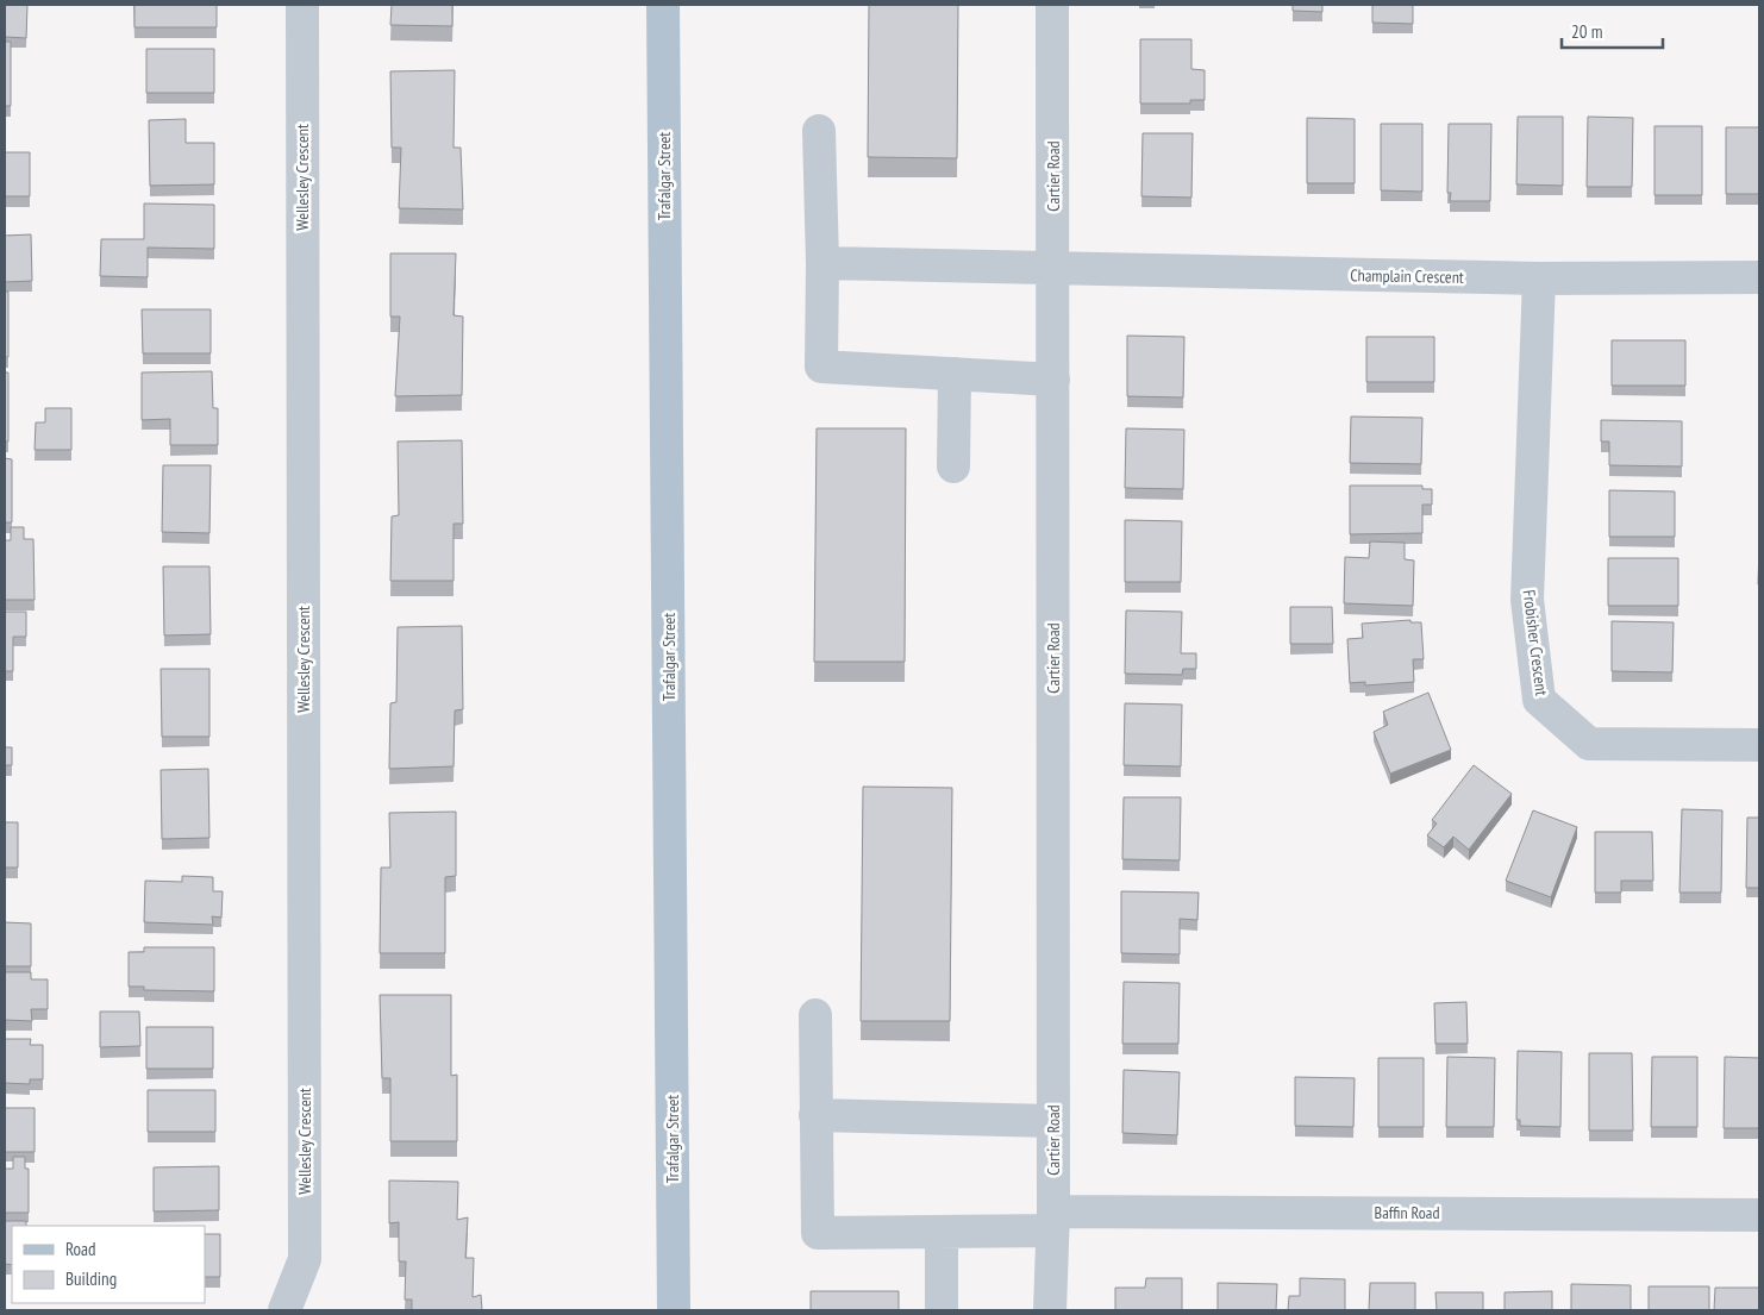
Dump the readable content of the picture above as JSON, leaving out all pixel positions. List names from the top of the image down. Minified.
{"streets":{"main road":["Trafalgar Street"],"street":["Cartier Road","Wellesley Crescent","Champlain Crescent","Frobisher Crescent","Baffin Road"]},"crossings":[["Cartier Road","Champlain Crescent"],["Cartier Road","Baffin Road"],["Champlain Crescent","Frobisher Crescent"]],"legend":["Road","Building"],"scale_bar":"20 m"}
